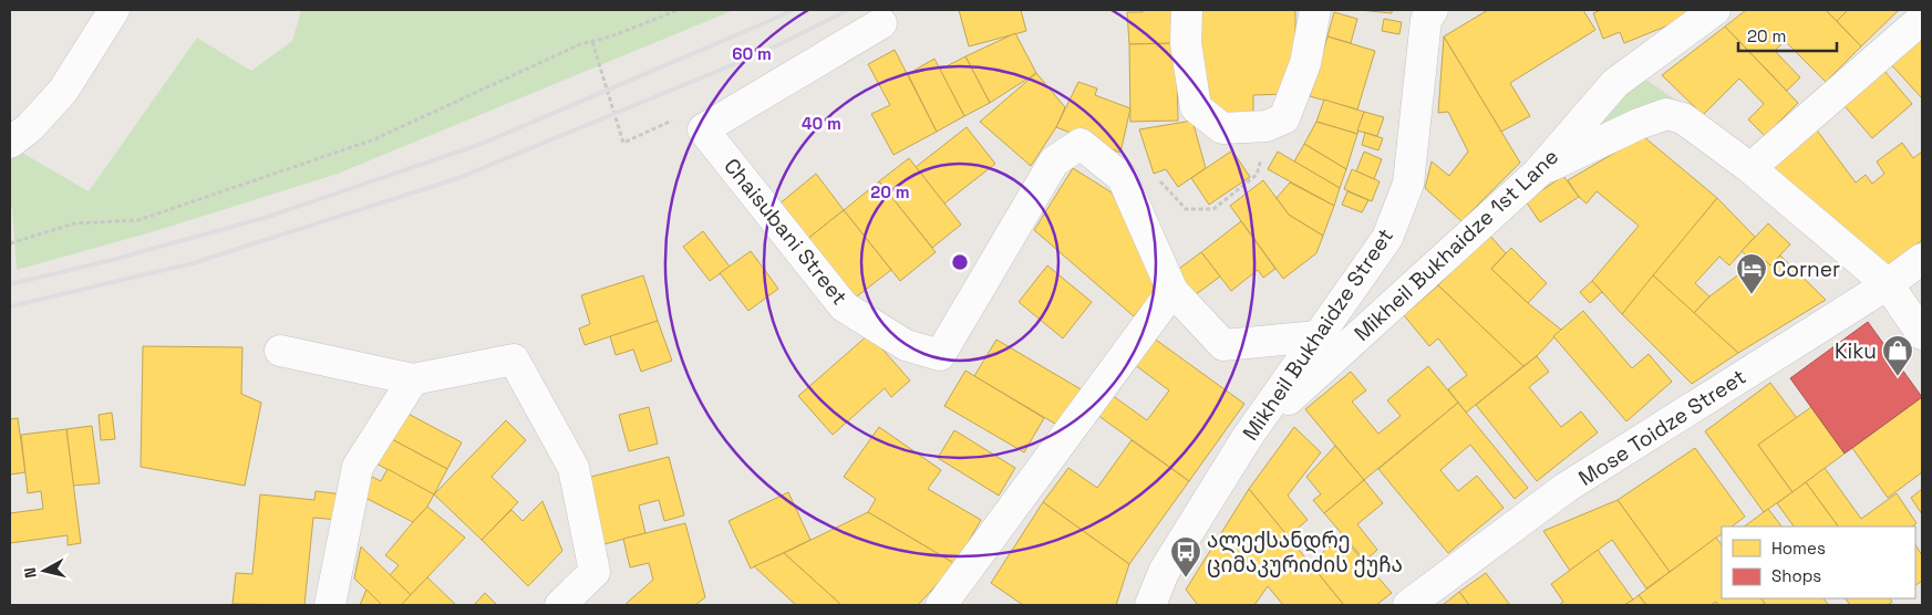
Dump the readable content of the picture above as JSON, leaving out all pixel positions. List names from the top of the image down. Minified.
{"streets":{"street":["Chaisubani Street","Mikheil Bukhaidze 1st Lane","Mikheil Bukhaidze Street","Mose Toidze Street"]},"crossings":[["Chaisubani Street","Mikheil Bukhaidze Street"],["Mikheil Bukhaidze 1st Lane","Mikheil Bukhaidze Street"]],"places":{"hotel":["Corner"],"shop":["Kiku"],"bus stop":["ალექსანდრე ციმაკურიძის ქუჩა"]},"legend":["Homes","Shops"],"scale_bar":"20 m","north":"left","rings":["60 m","40 m","20 m"]}
